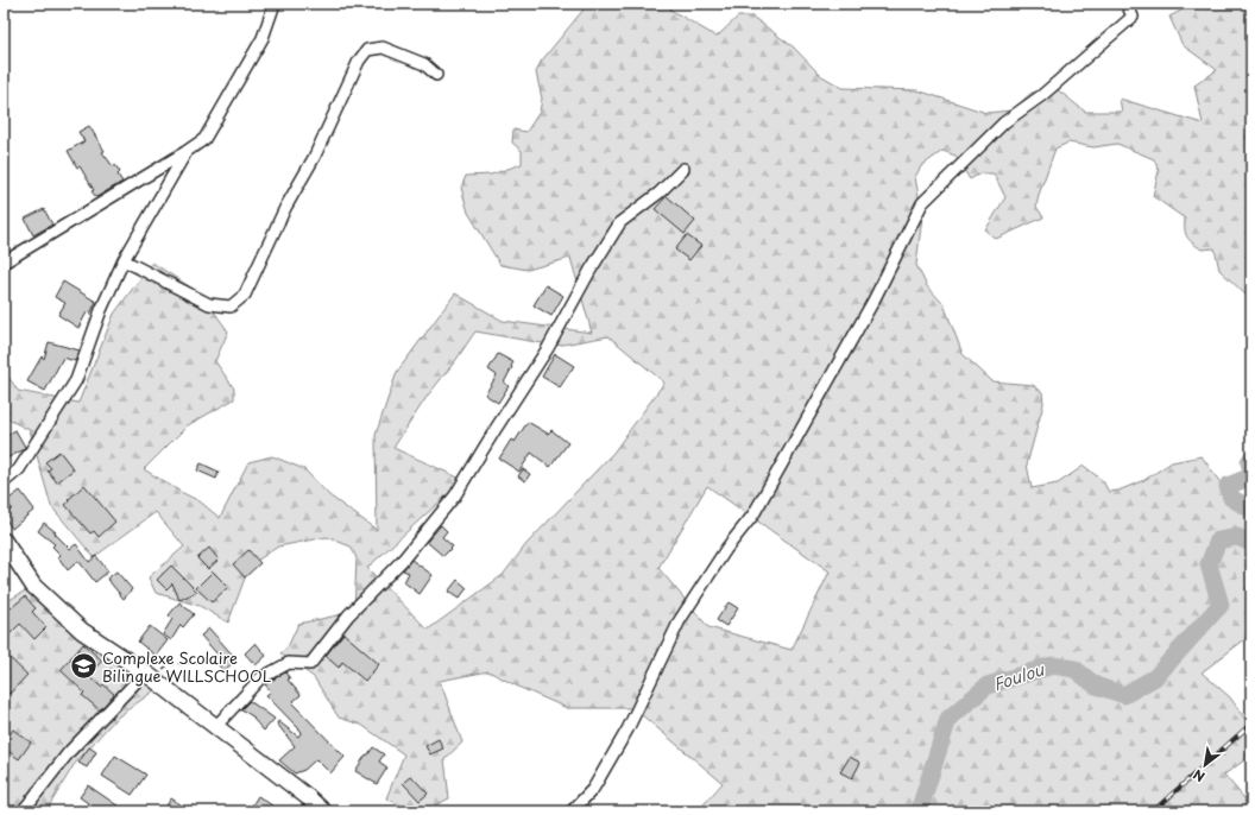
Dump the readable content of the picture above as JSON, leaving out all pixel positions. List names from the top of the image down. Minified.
{"water":["Foulou"],"places":{"school or university":["Complexe Scolaire Bilingue WILLSCHOOL"]},"north":"bottom left"}
